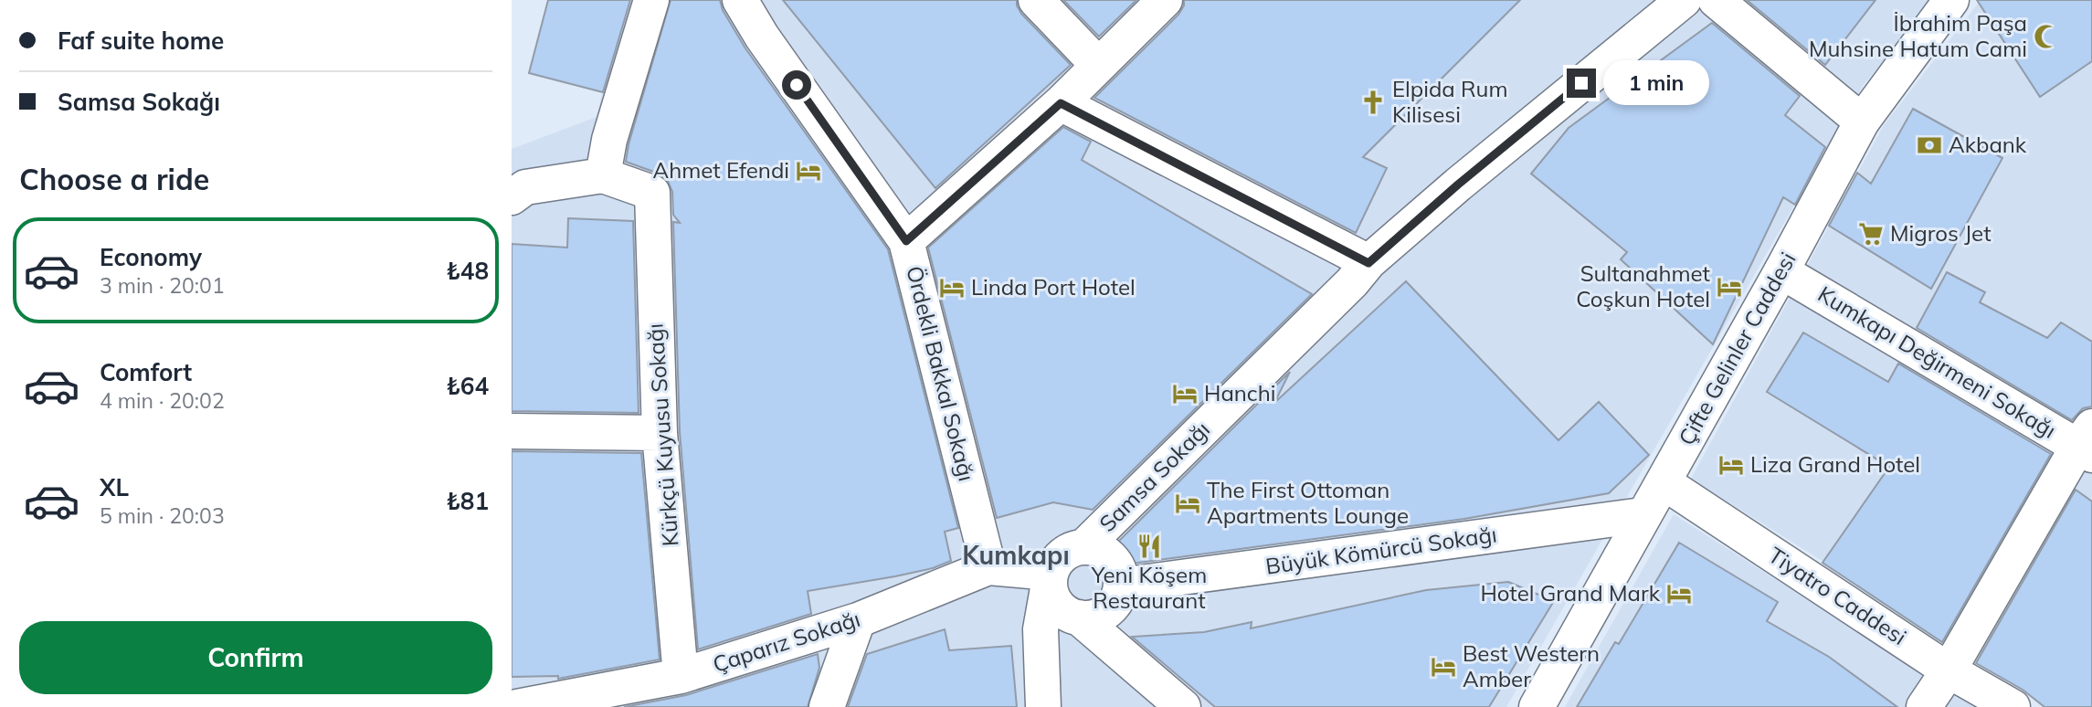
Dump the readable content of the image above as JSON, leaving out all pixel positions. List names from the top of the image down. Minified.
{"streets":{"street":["Çifte Gelinler Caddesi","Kumkapı Değirmeni Sokağı","Ördekli Bakkal Sokağı","Kürkçü Kuyusu Sokağı","Samsa Sokağı","Büyük Kömürcü Sokağı","Tiyatro Caddesi","Çaparız Sokağı"]},"crossings":[["Çifte Gelinler Caddesi","Kumkapı Değirmeni Sokağı"],["Çifte Gelinler Caddesi","Büyük Kömürcü Sokağı"],["Çifte Gelinler Caddesi","Tiyatro Caddesi"],["Ördekli Bakkal Sokağı","Çaparız Sokağı"],["Kürkçü Kuyusu Sokağı","Çaparız Sokağı"],["Samsa Sokağı","Büyük Kömürcü Sokağı"],["Samsa Sokağı","Çaparız Sokağı"],["Büyük Kömürcü Sokağı","Çaparız Sokağı"]],"districts":["Kumkapı"],"places":{"mosque":["İbrahim Paşa Muhsine Hatum Cami"],"church":["Elpida Rum Kilisesi"],"bank":["Akbank"],"hotel":["Ahmet Efendi","Sultanahmet Coşkun Hotel","Linda Port Hotel","Hanchi","Liza Grand Hotel","The First Ottoman Apartments Lounge","Hotel Grand Mark","Best Western Amber"],"supermarket":["Migros Jet"],"restaurant":["Yeni Köşem Restaurant"]},"page":{"banner":["Faf suite home","Samsa Sokağı"],"bubble":"1 min","heading":"Choose a ride","list":[{"name":"Economy","note":"3 min · 20:01","value":"₺48"},{"name":"Comfort","note":"4 min · 20:02","value":"₺64"},{"name":"XL","note":"5 min · 20:03","value":"₺81"}],"buttons":"Confirm"}}
